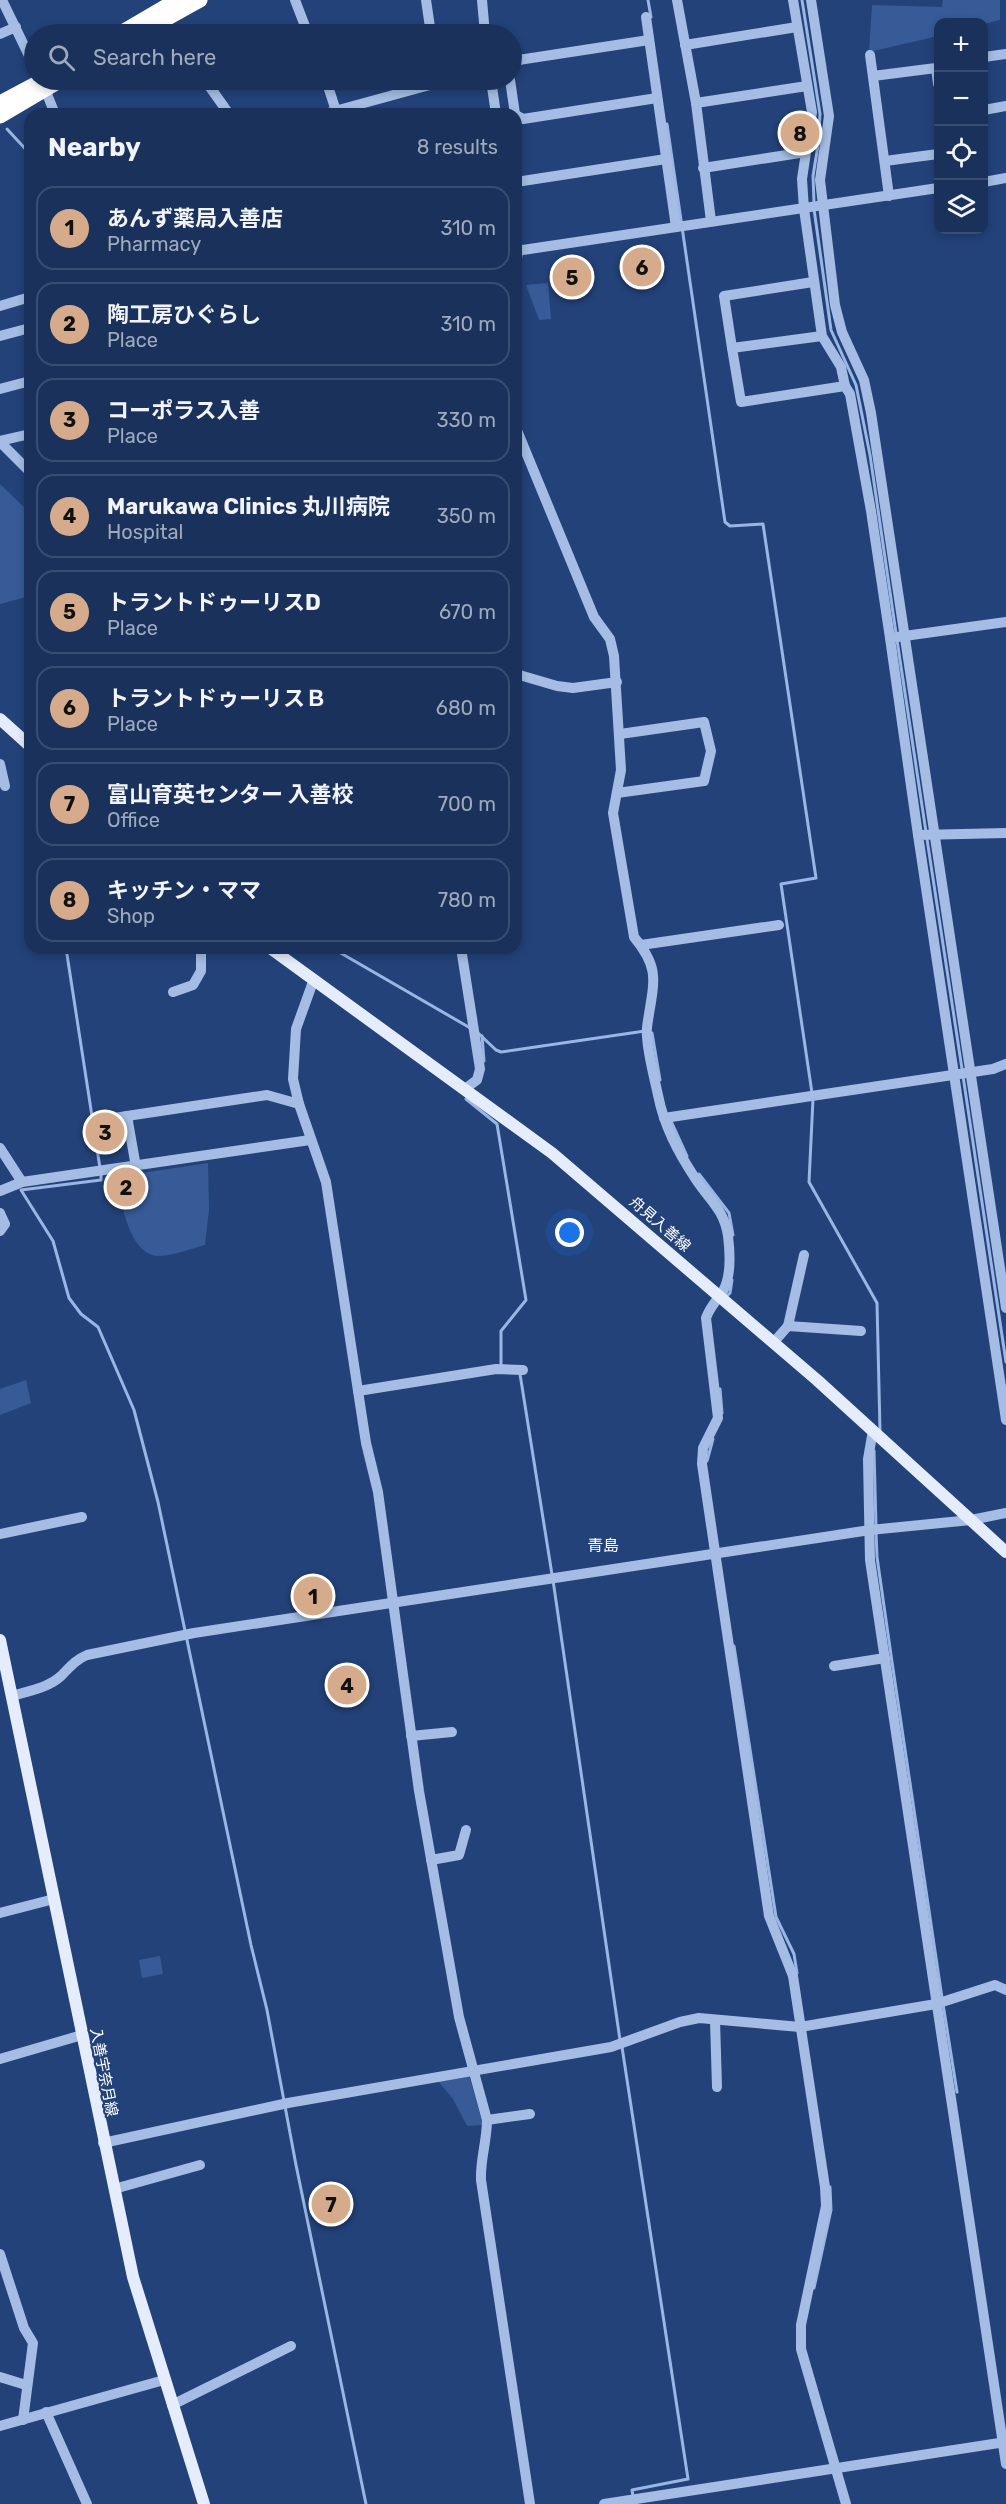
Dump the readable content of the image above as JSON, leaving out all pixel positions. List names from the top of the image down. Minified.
{"streets":{"main road":["舟見入善線","入善宇奈月線"]},"districts":["青島"],"page":{"map_buttons":["+","−"],"search":"Search here","heading":["Nearby","8 results"],"pins":["8","6","5","3","2","1","4","7"],"list":[{"mark":"1","name":"あんず薬局入善店","note":"Pharmacy","value":"310 m"},{"mark":"2","name":"陶工房ひぐらし","note":"Place","value":"310 m"},{"mark":"3","name":"コーポラス入善","note":"Place","value":"330 m"},{"mark":"4","name":"Marukawa Clinics 丸川病院","note":"Hospital","value":"350 m"},{"mark":"5","name":"トラントドゥーリスD","note":"Place","value":"670 m"},{"mark":"6","name":"トラントドゥーリスＢ","note":"Place","value":"680 m"},{"mark":"7","name":"富山育英センター 入善校","note":"Office","value":"700 m"},{"mark":"8","name":"キッチン・ママ","note":"Shop","value":"780 m"}]}}
